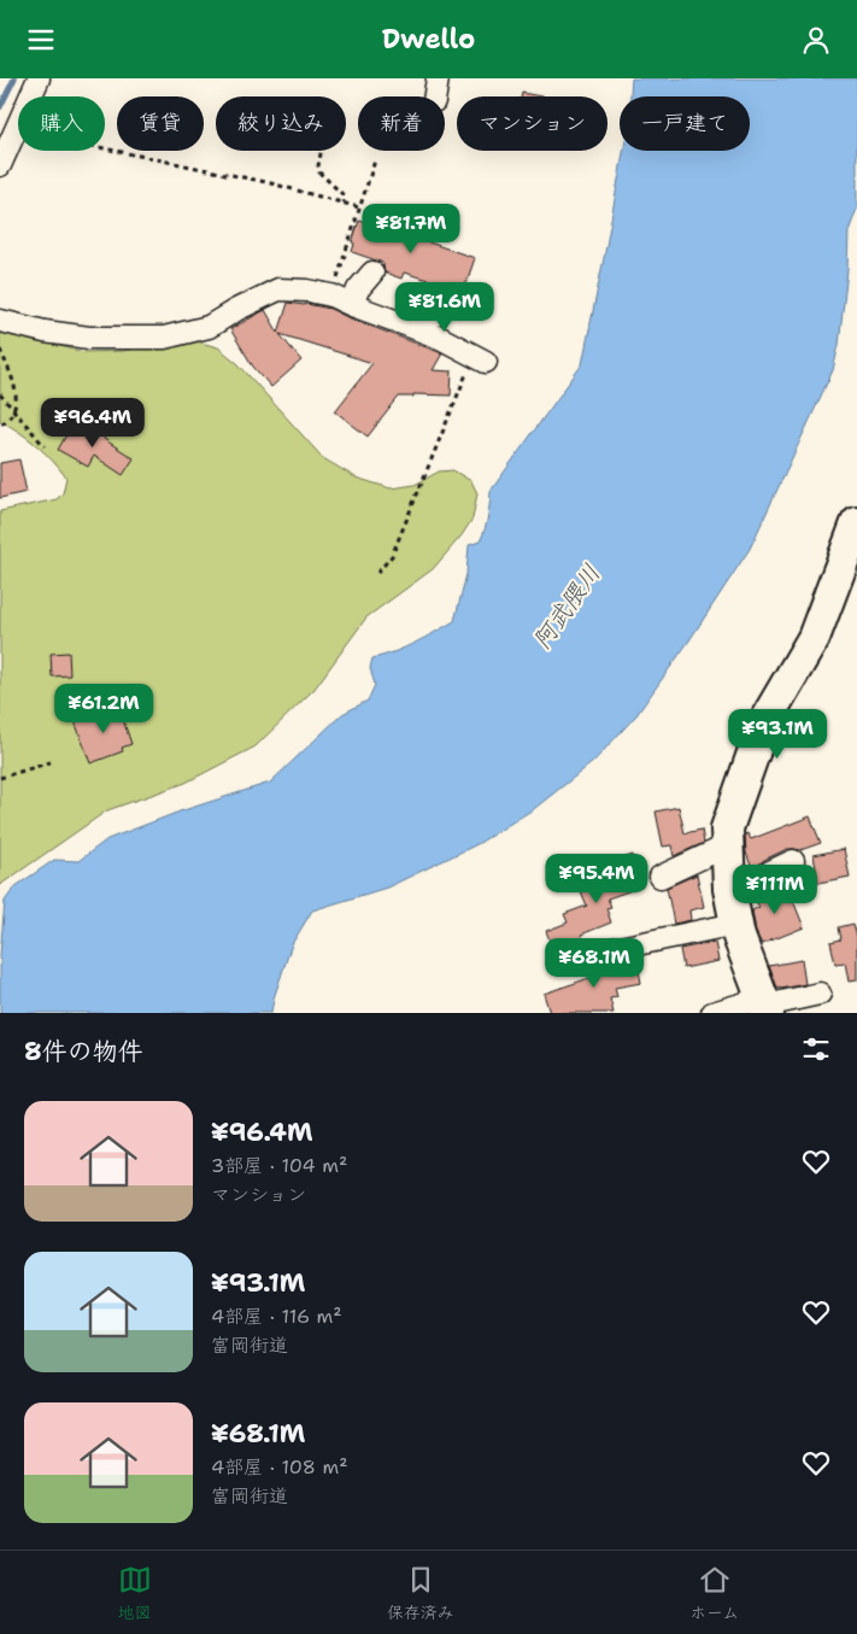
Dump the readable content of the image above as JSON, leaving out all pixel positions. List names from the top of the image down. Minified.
{"water":["阿武隈川"],"page":{"header":"Dwello","chip":["購入","賃貸","絞り込み","新着","マンション","一戸建て"],"price":["¥81.7M","¥81.6M","¥96.4M","¥61.2M","¥93.1M","¥95.4M","¥111M","¥68.1M"],"heading":"8件の物件","list":[{"name":"¥96.4M","note":"3部屋 · 104 m² · マンション"},{"name":"¥93.1M","note":"4部屋 · 116 m² · 富岡街道"},{"name":"¥68.1M","note":"4部屋 · 108 m² · 富岡街道"}],"tabs":["地図","保存済み","ホーム"]}}
